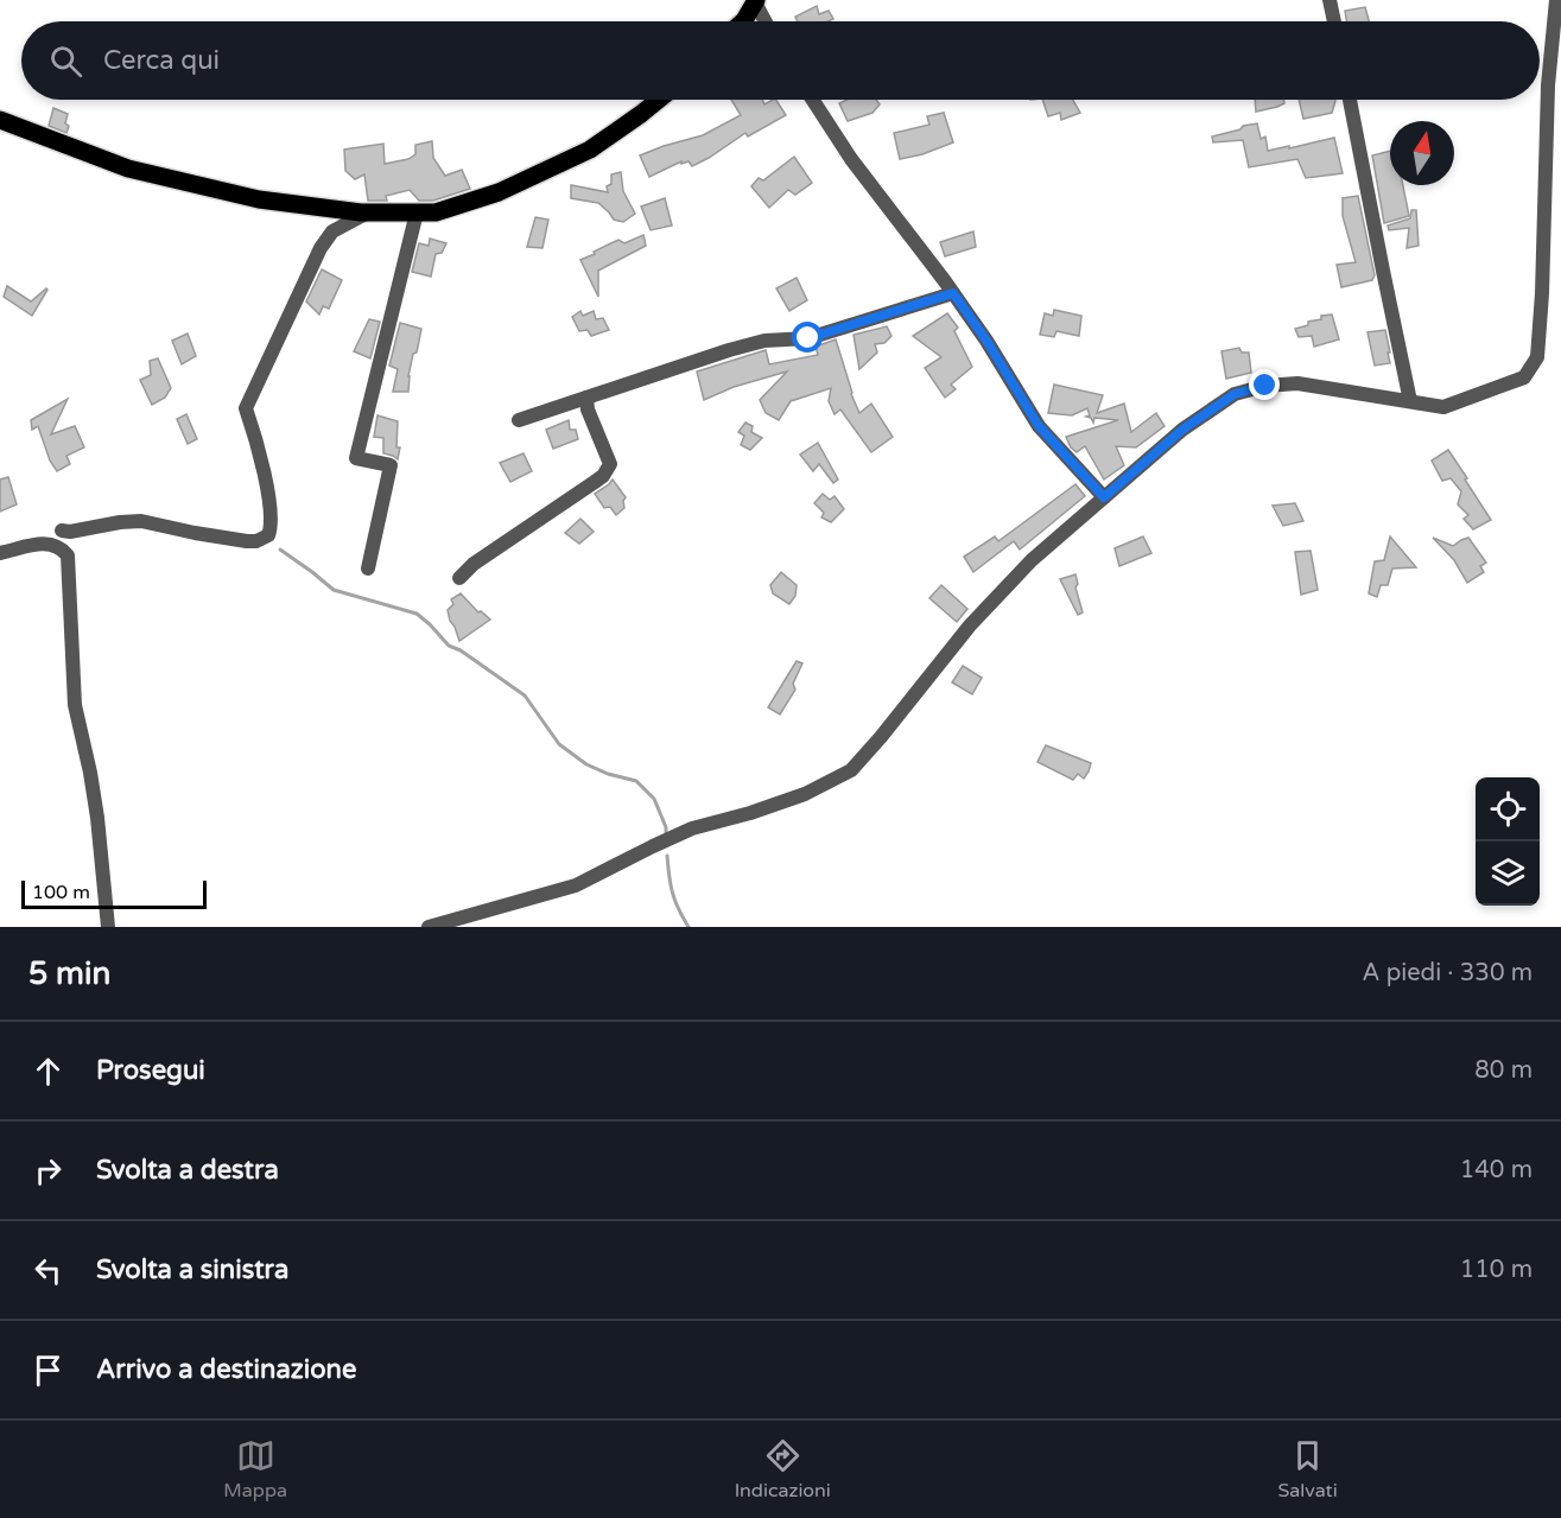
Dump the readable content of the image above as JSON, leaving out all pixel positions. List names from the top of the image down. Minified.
{"scale_bar":"100 m","north":"top","page":{"search":"Cerca qui","scale":"100 m","heading":["5 min","A piedi · 330 m"],"list":[["Prosegui","80 m"],["Svolta a destra","140 m"],["Svolta a sinistra","110 m"],"Arrivo a destinazione"],"nav":["Mappa","Indicazioni","Salvati"]}}
